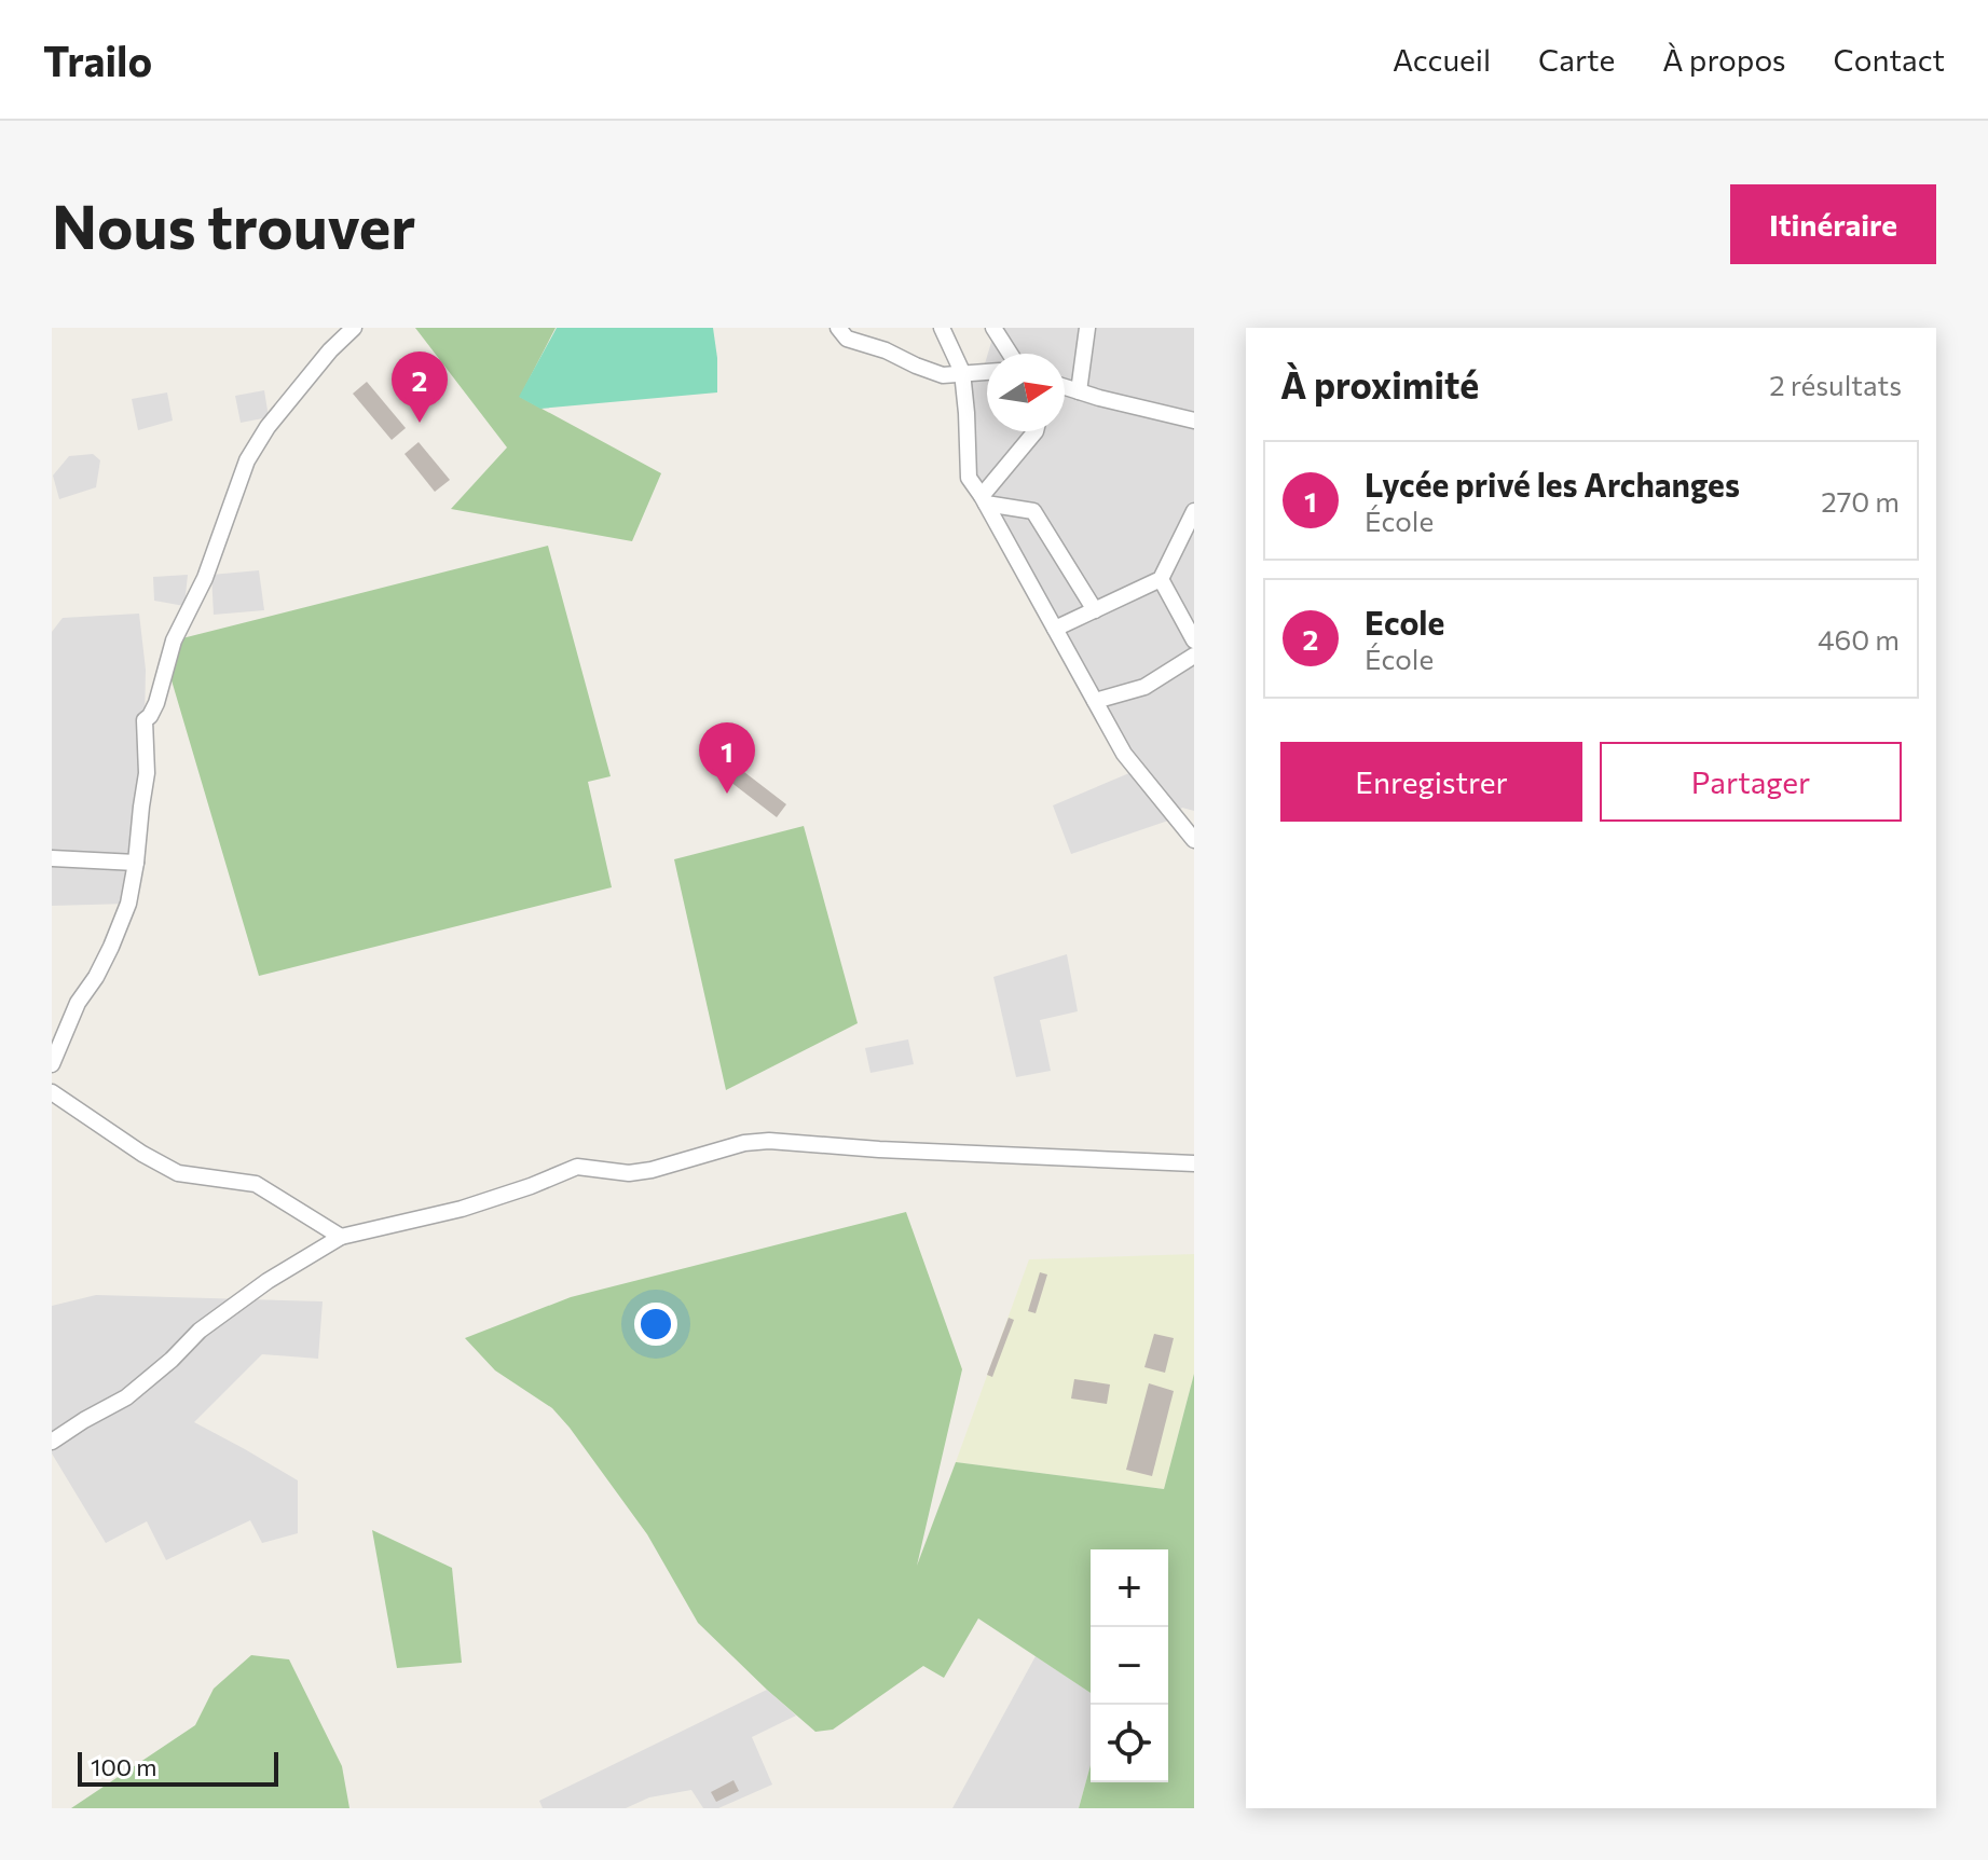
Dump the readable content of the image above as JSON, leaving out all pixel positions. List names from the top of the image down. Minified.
{"scale_bar":"100 m","north":"right","page":{"header":"Trailo","nav":["Accueil","Carte","À propos","Contact"],"buttons":["Itinéraire",["Enregistrer","Partager"]],"title":"Nous trouver","heading":["À proximité","2 résultats"],"pins":["2","1"],"list":[{"mark":"1","name":"Lycée privé les Archanges","note":"École","value":"270 m"},{"mark":"2","name":"Ecole","note":"École","value":"460 m"}],"map_buttons":["+","−"],"scale":"100 m"}}
